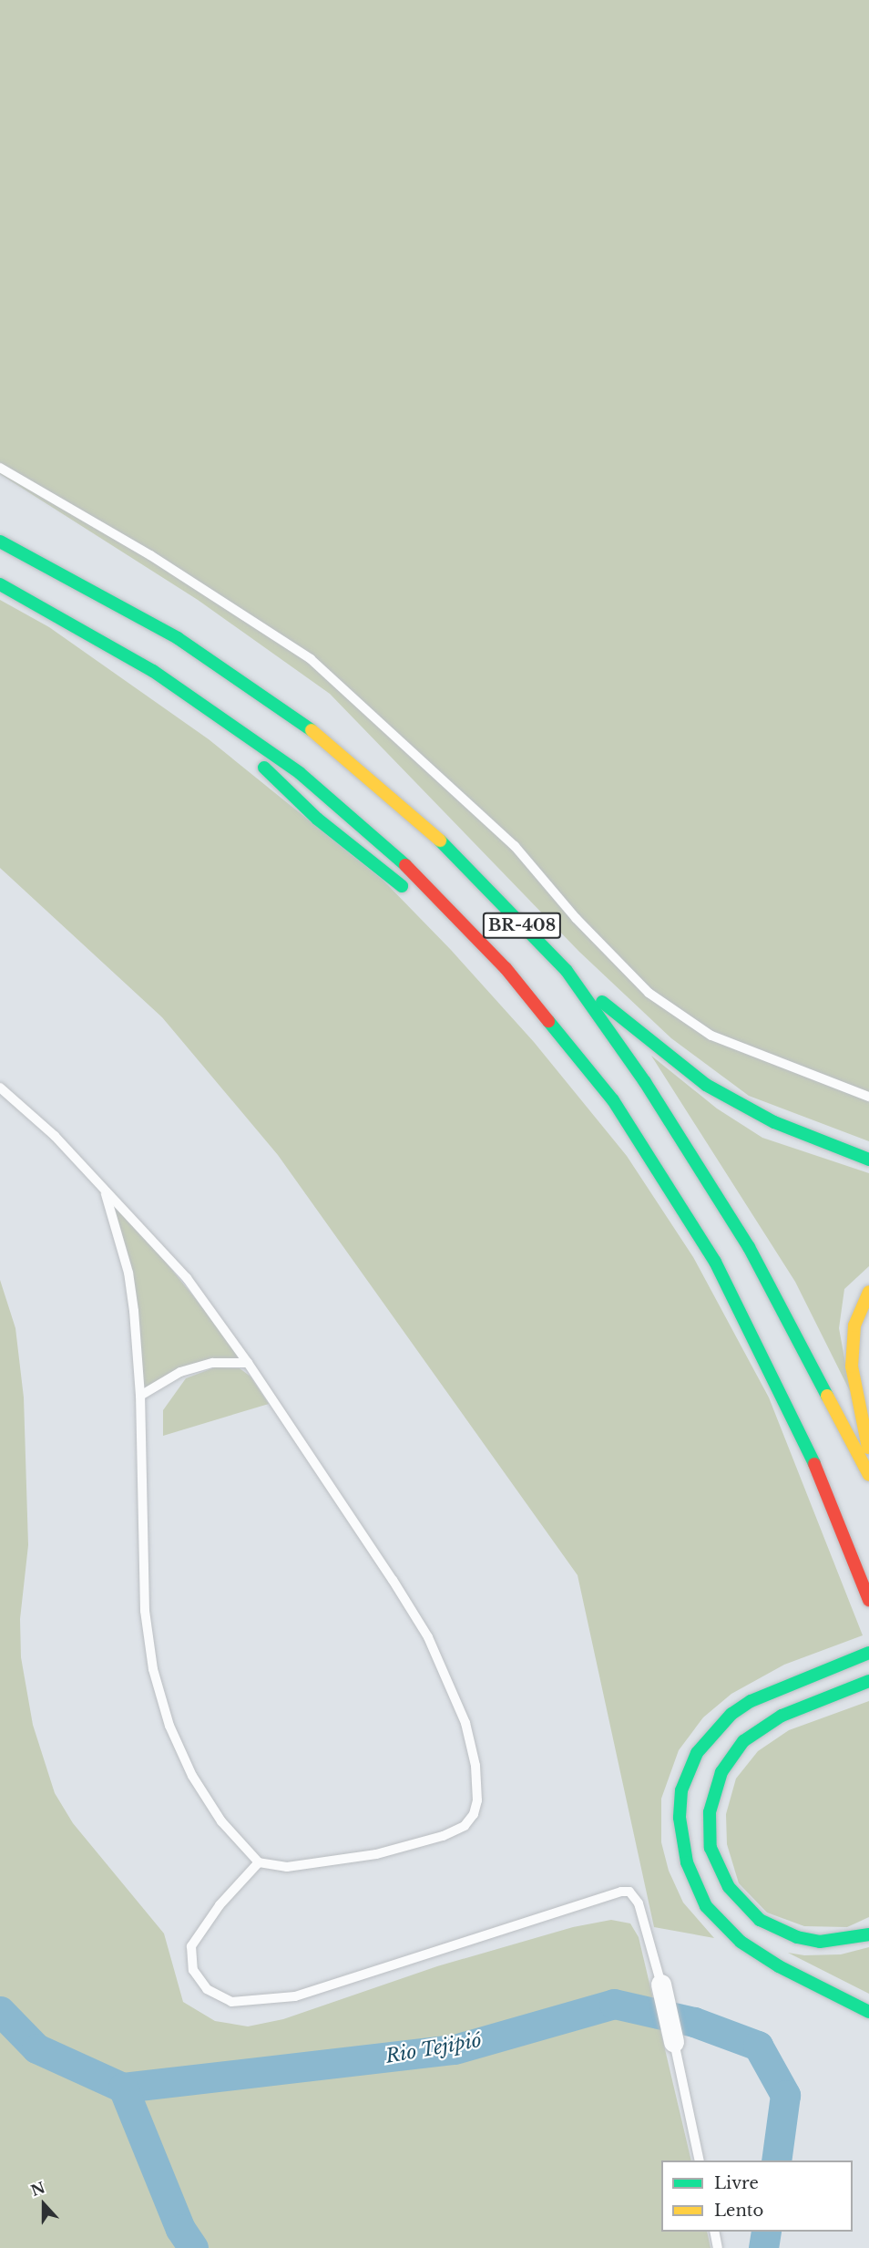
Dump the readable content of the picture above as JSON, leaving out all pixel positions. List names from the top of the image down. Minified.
{"streets":{"highway":["BR-408"]},"water":["Rio Tejipió"],"legend":["Livre","Lento"],"north":"top"}
